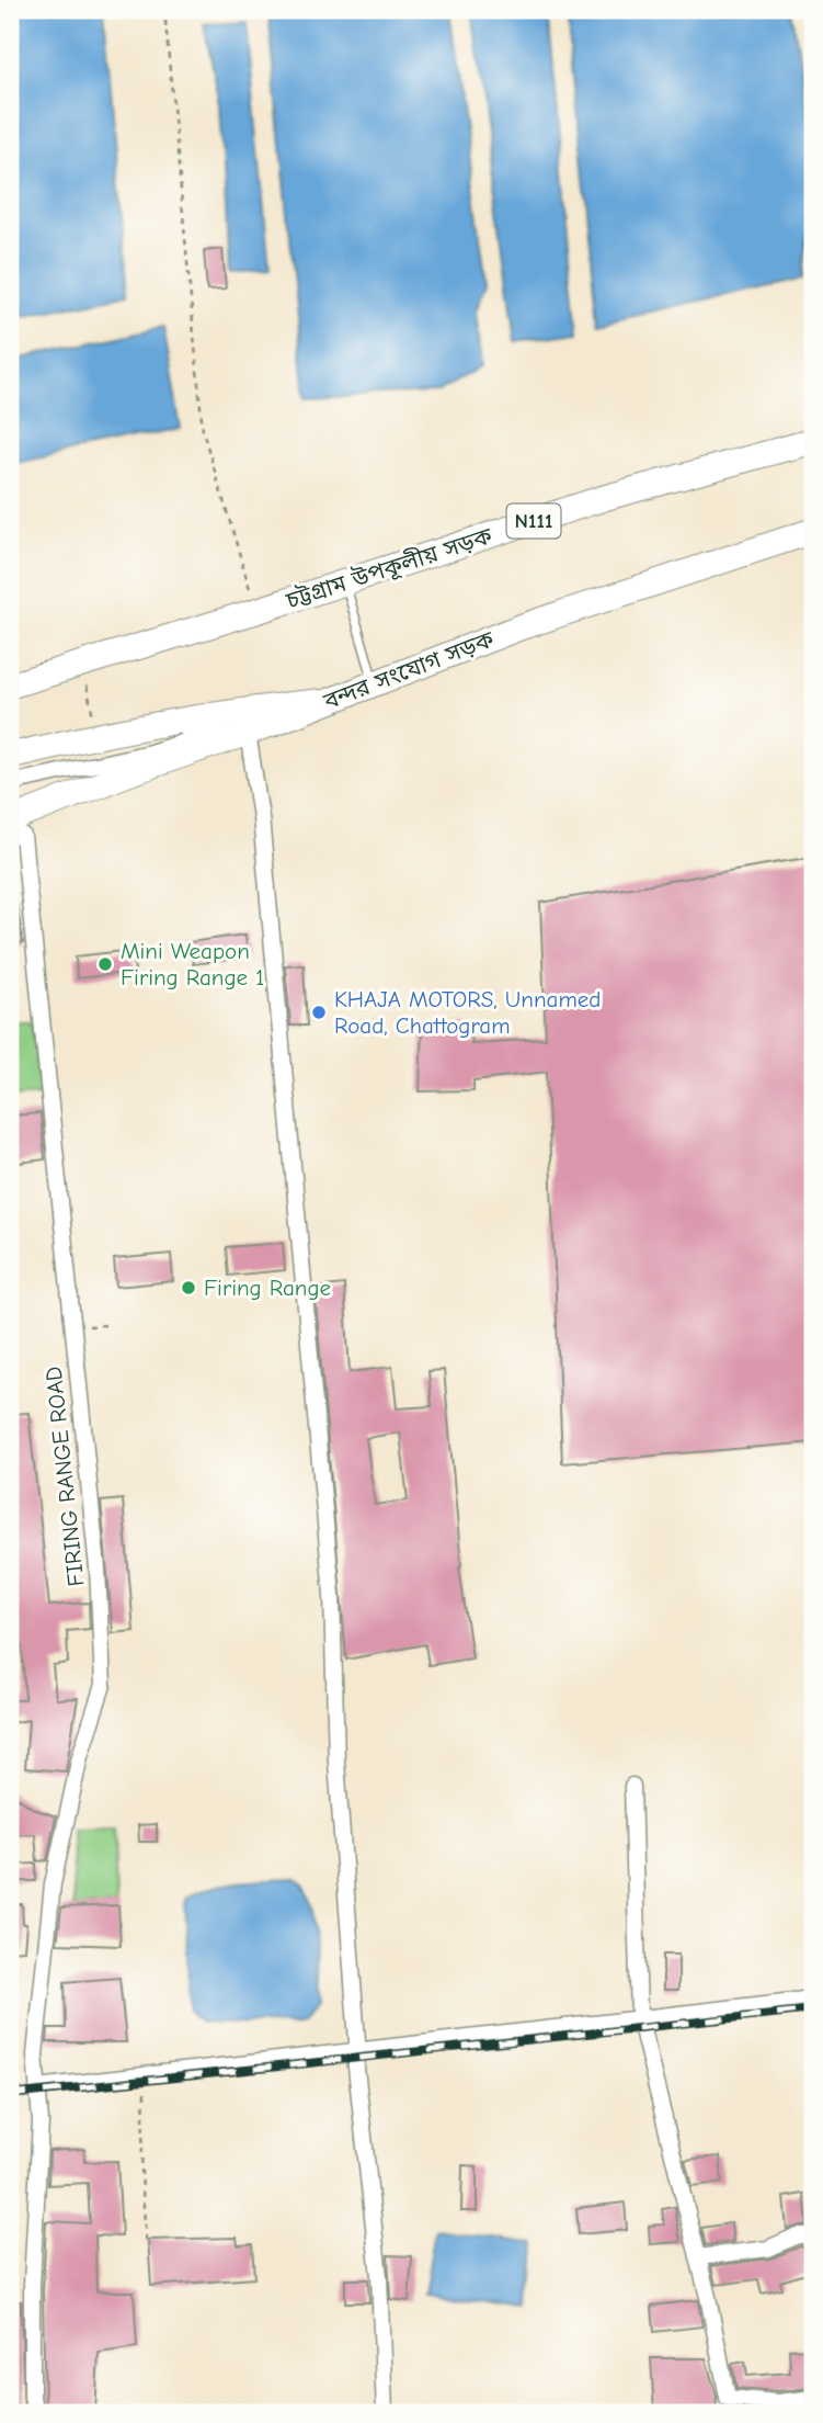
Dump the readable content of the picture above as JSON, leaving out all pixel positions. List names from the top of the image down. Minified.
{"streets":{"main road":["N111","চট্টগ্রাম উপকূলীয় সড়ক","বন্দর সংযোগ সড়ক"],"street":["FIRING RANGE ROAD"]},"places":["Mini Weapon Firing Range 1","KHAJA MOTORS, Unnamed Road, Chattogram","Firing Range"]}
